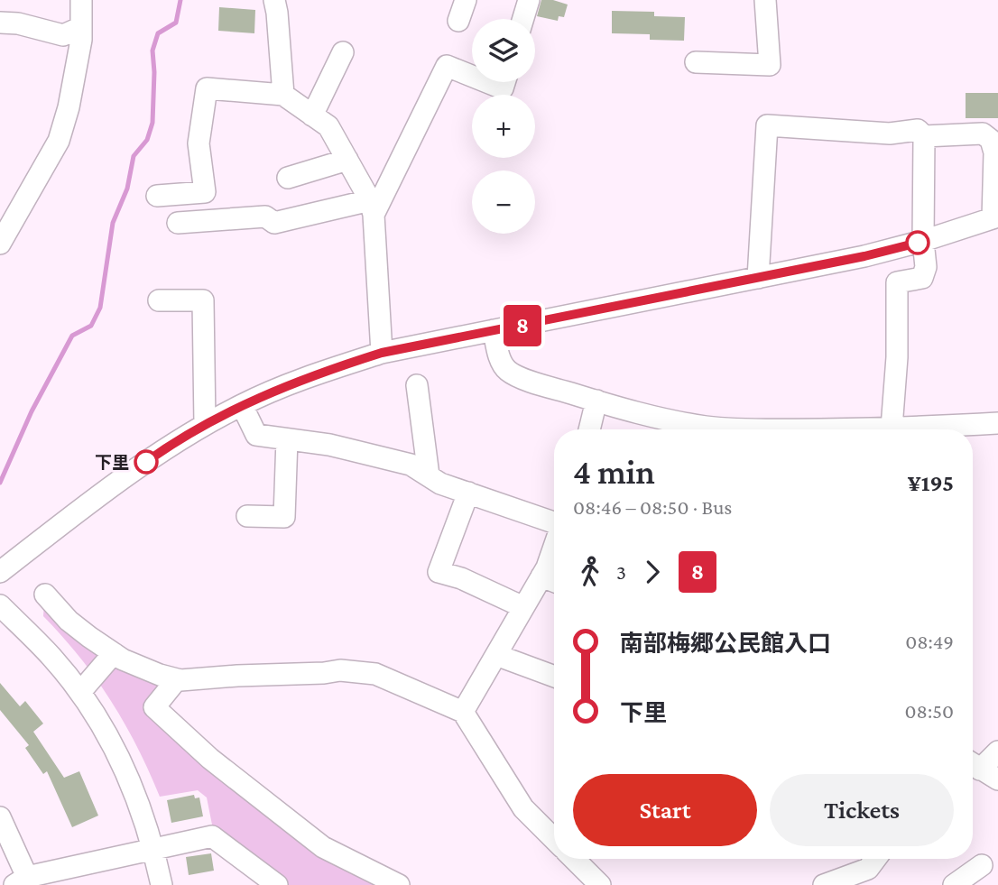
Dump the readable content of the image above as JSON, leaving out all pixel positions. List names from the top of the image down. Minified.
{"places":["下里"],"lines":["bus line 8"],"page":{"on_map":"8","map_buttons":["+","−"],"heading":["4 min","08:46 – 08:50 · Bus","¥195"],"legs":["3","8"],"list":[{"name":"南部梅郷公民館入口","value":"08:49"},{"name":"下里","value":"08:50"}],"buttons":["Start","Tickets"]}}
